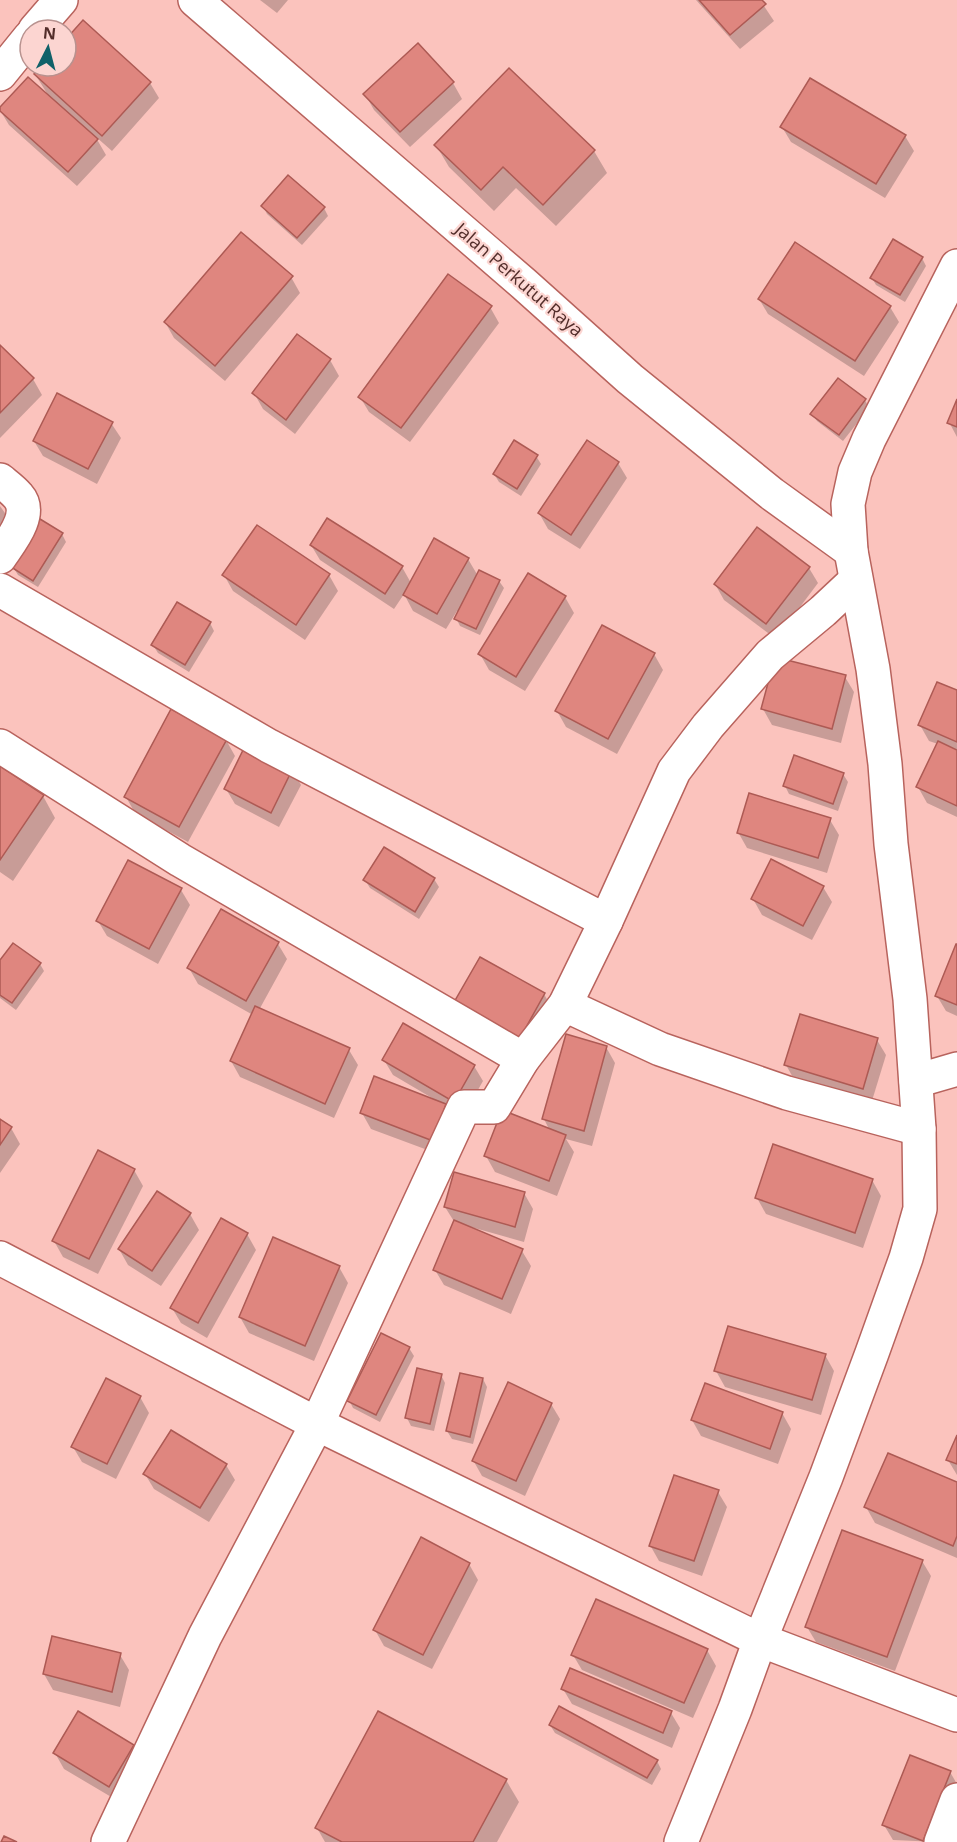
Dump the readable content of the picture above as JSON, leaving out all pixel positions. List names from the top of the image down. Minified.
{"streets":{"street":["Jalan Perkutut Raya"]},"north":"top"}
